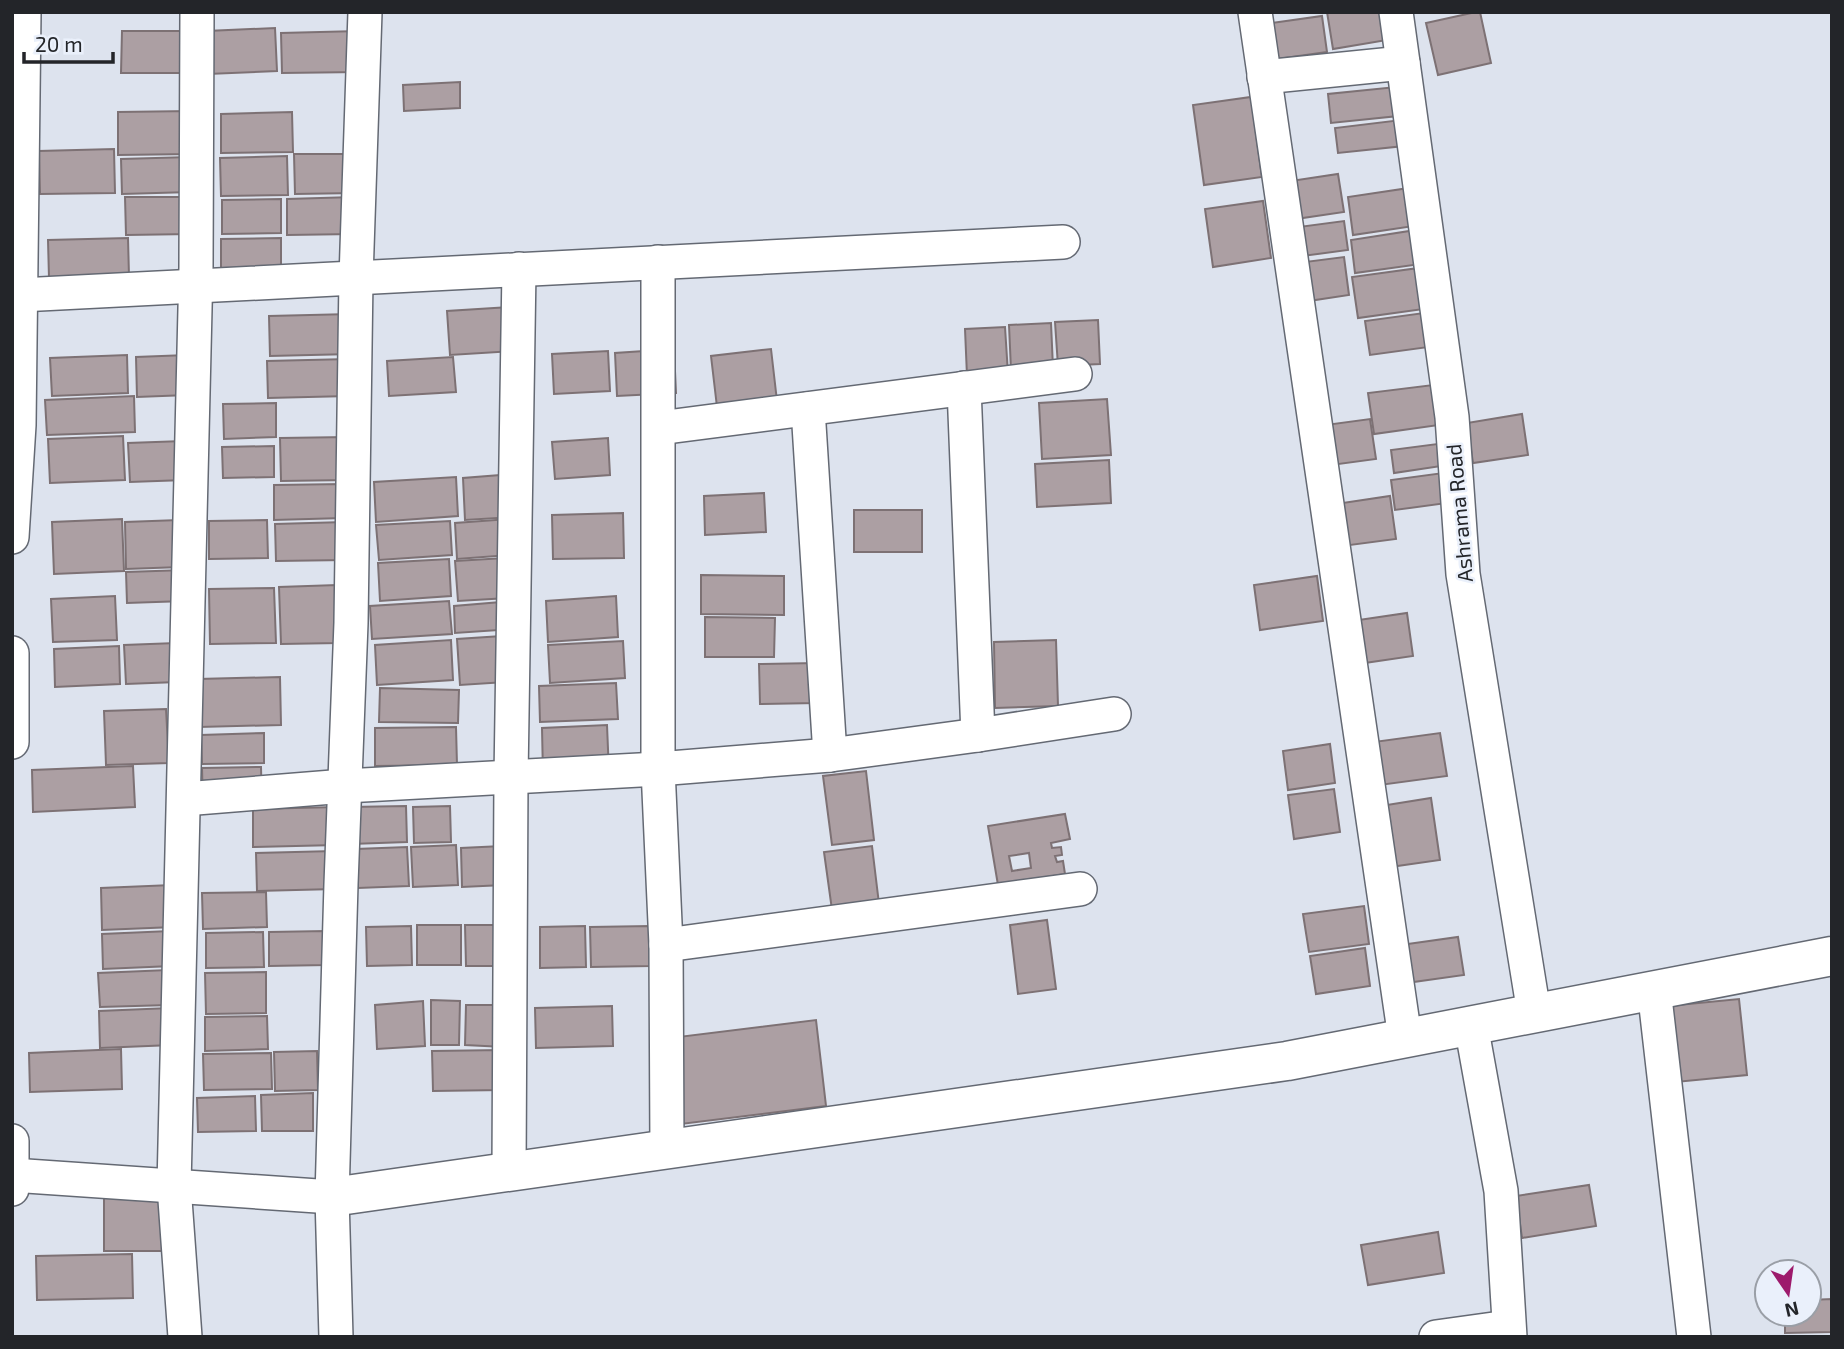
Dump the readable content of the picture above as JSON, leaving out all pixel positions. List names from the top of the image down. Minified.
{"streets":{"street":["Ashrama Road"]},"scale_bar":"20 m","north":"bottom"}
